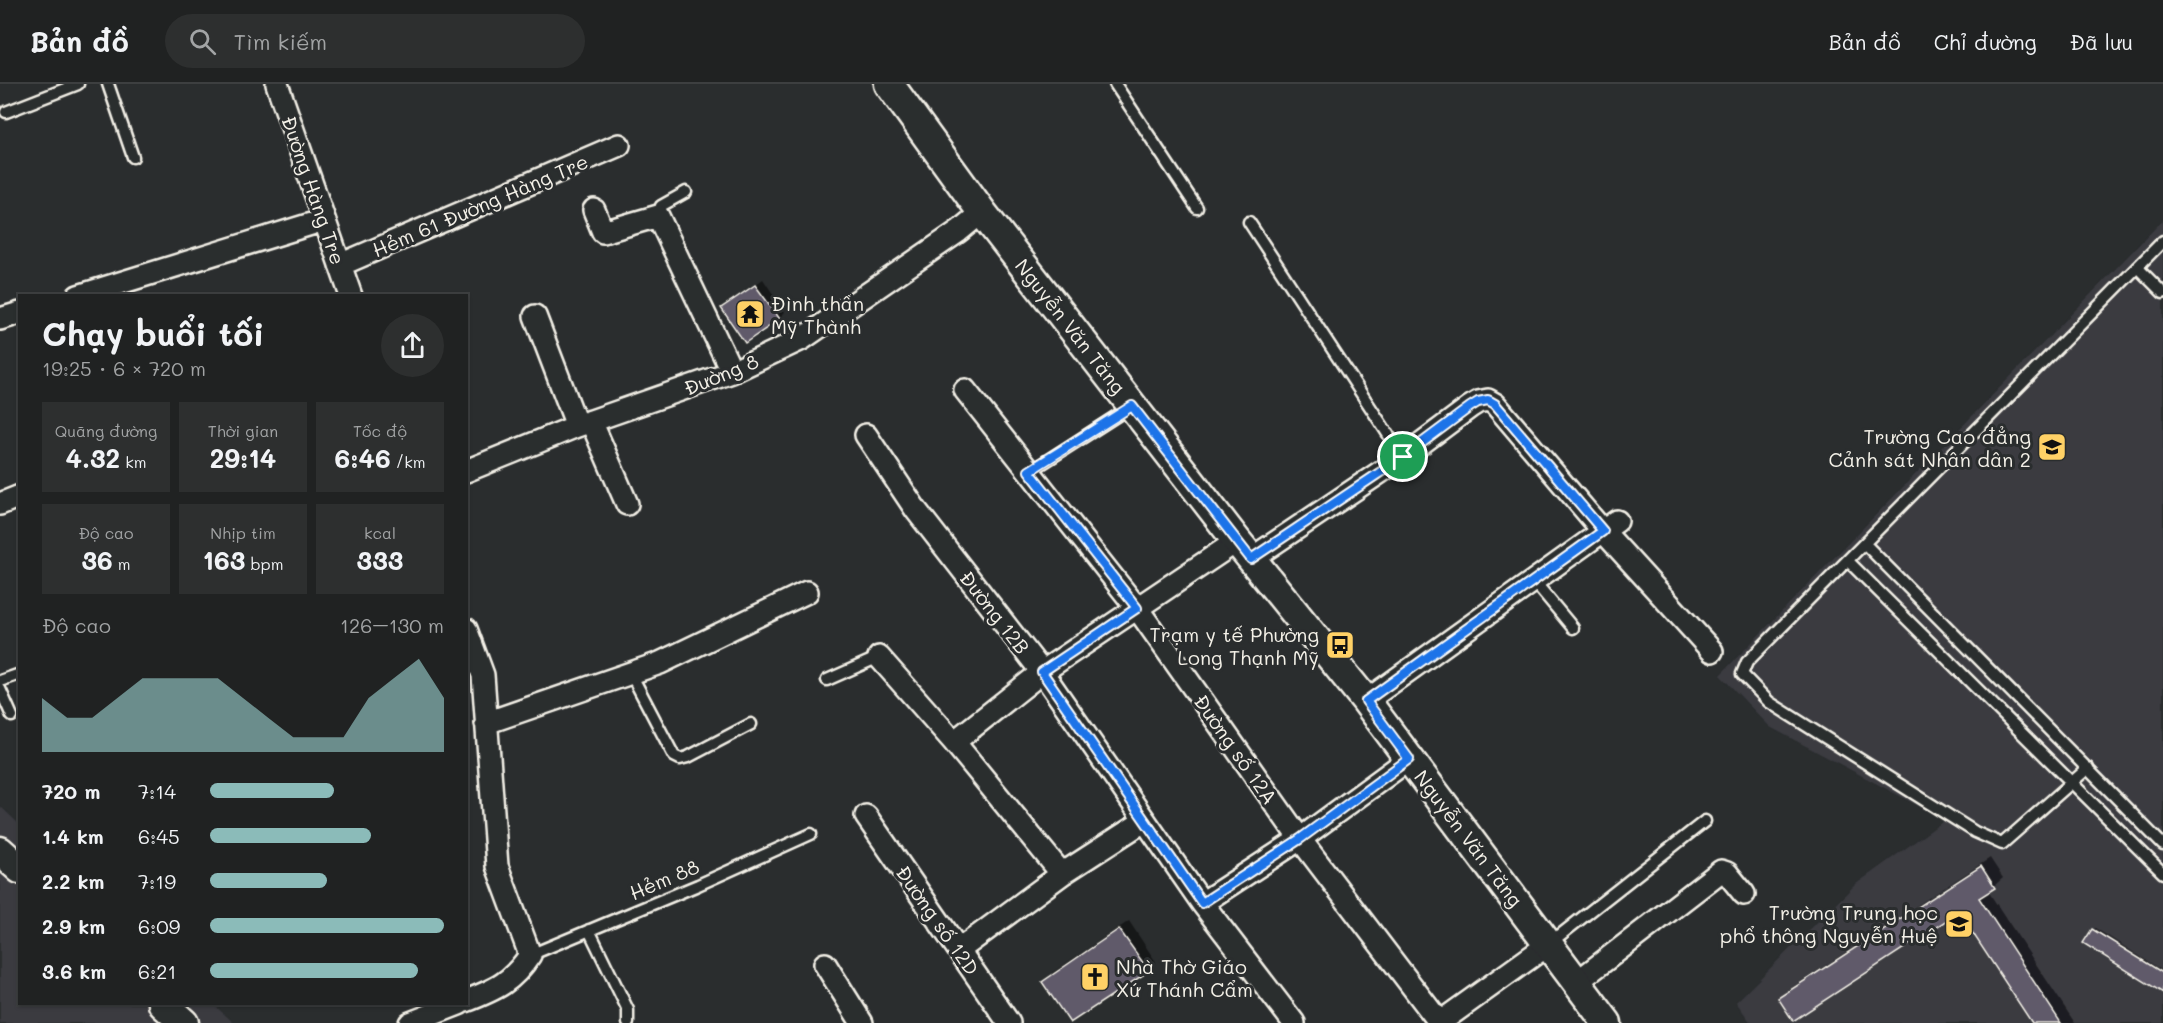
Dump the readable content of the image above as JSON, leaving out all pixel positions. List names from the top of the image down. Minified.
{"streets":{"main road":["Nguyễn Văn Tăng"],"street":["Đường Hàng Tre","Hẻm 61 Đường Hàng Tre","Đường 8","Đường 12B","Đường số 12A","Đường số 12D"],"lane":["Hẻm 88"]},"crossings":[["Đường Hàng Tre","Hẻm 61 Đường Hàng Tre"],["Nguyễn Văn Tăng","Đường 8"]],"places":{"temple":["Đình thần Mỹ Thành"],"school or university":["Trường Cao đẳng Cảnh sát Nhân dân 2","Trường Trung học phổ thông Nguyễn Huệ"],"bus stop":["Trạm y tế Phường Long Thạnh Mỹ"],"church":["Nhà Thờ Giáo Xứ Thánh Cẩm"]},"page":{"header":"Bản đồ","search":"Tìm kiếm","nav":["Bản đồ","Chỉ đường","Đã lưu"],"heading":["Chạy buổi tối","19:25 · 6 × 720 m"],"stats":[["Quãng đường","4.32 km"],["Thời gian","29:14"],["Tốc độ","6:46 /km"],["Độ cao","36 m"],["Nhịp tim","163 bpm"],["kcal","333"]],"chart":["Độ cao","126–130 m"],"list":[{"name":"720 m","note":"7:14"},{"name":"1.4 km","note":"6:45"},{"name":"2.2 km","note":"7:19"},{"name":"2.9 km","note":"6:09"},{"name":"3.6 km","note":"6:21"}]}}
